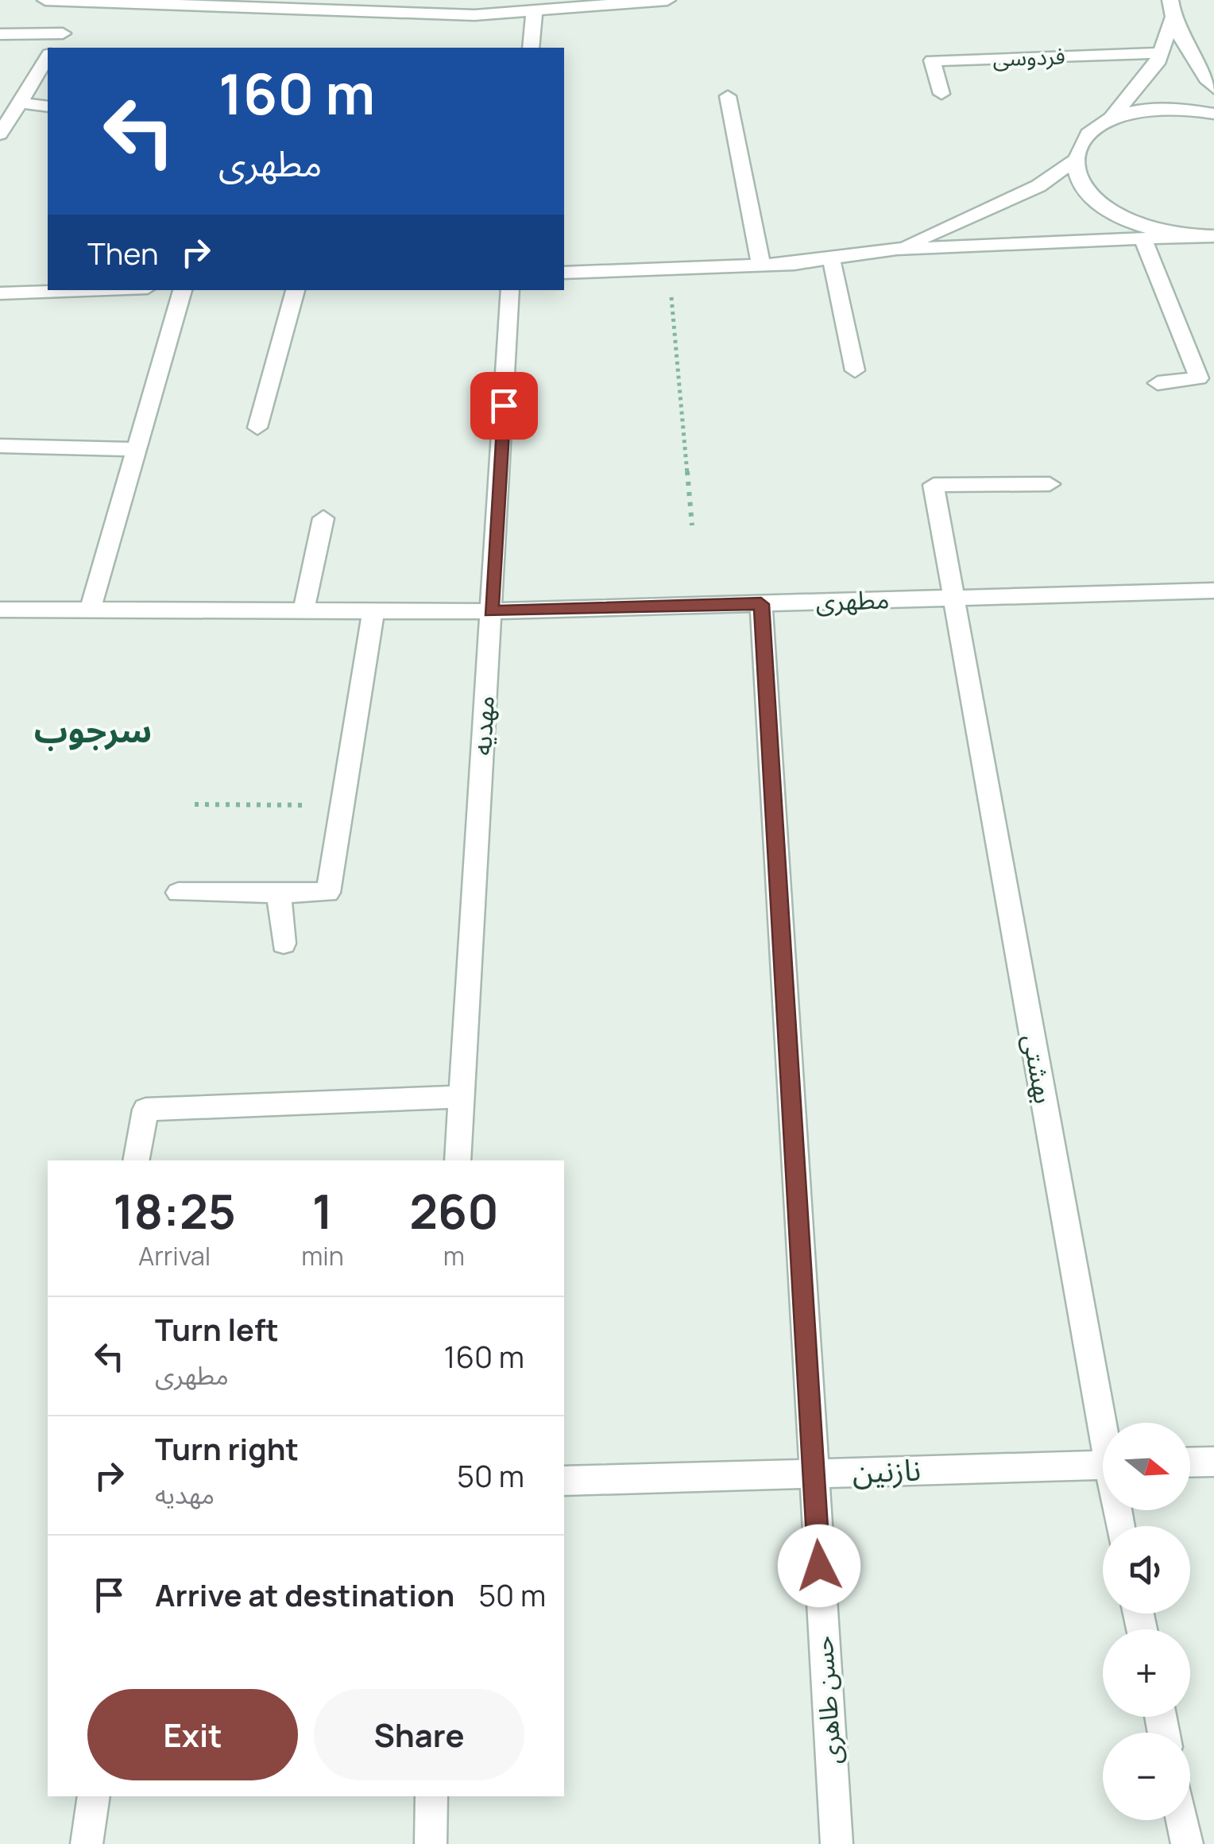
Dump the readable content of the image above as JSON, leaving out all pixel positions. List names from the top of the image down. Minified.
{"streets":{"street":["فردوسی","مطهری","مهدیه","بهشتی","نازنین","حسن طاهری"]},"crossings":[["مطهری","مهدیه"],["مطهری","بهشتی"],["مطهری","حسن طاهری"],["نازنین","حسن طاهری"]],"districts":["سرجوب"],"north":"right","page":{"turn":["160 m","مطهری"],"then":"Then","eta":["18:25","Arrival","1","min","260","m"],"list":[{"name":"Turn left","note":"مطهری","value":"160 m"},{"name":"Turn right","note":"مهدیه","value":"50 m"},{"name":"Arrive at destination","value":"50 m"}],"map_buttons":["+","−"],"buttons":["Exit","Share"]}}
